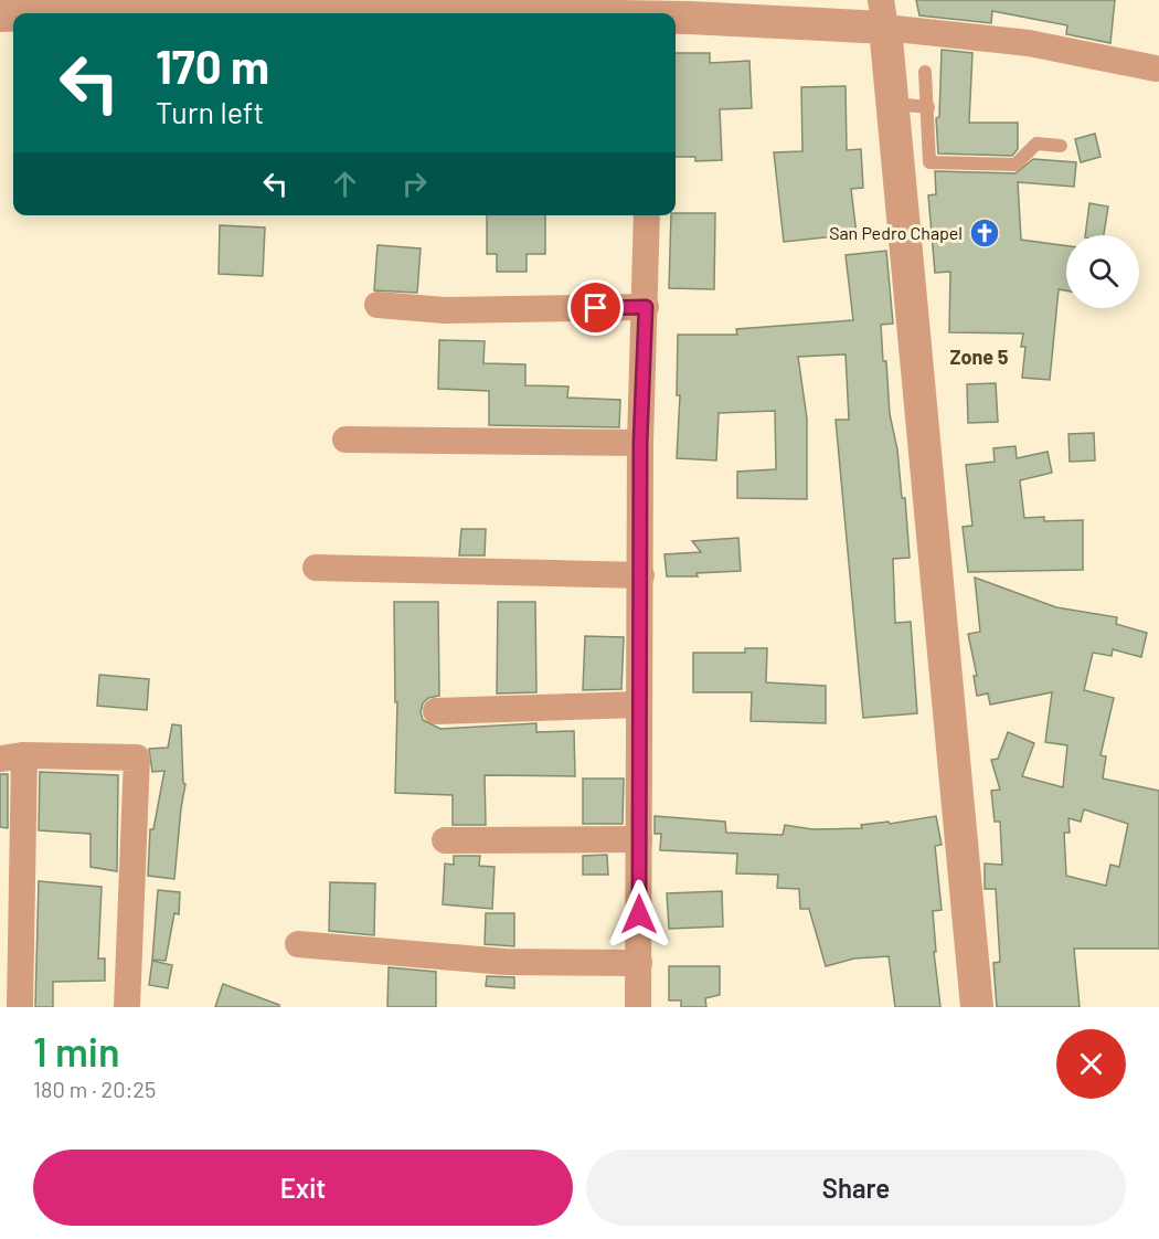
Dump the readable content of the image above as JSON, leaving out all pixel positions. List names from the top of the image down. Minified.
{"districts":["Zone 5"],"places":{"church":["San Pedro Chapel"]},"page":{"turn":["170 m","Turn left"],"heading":["1 min","180 m · 20:25"],"buttons":["Exit","Share"]}}
